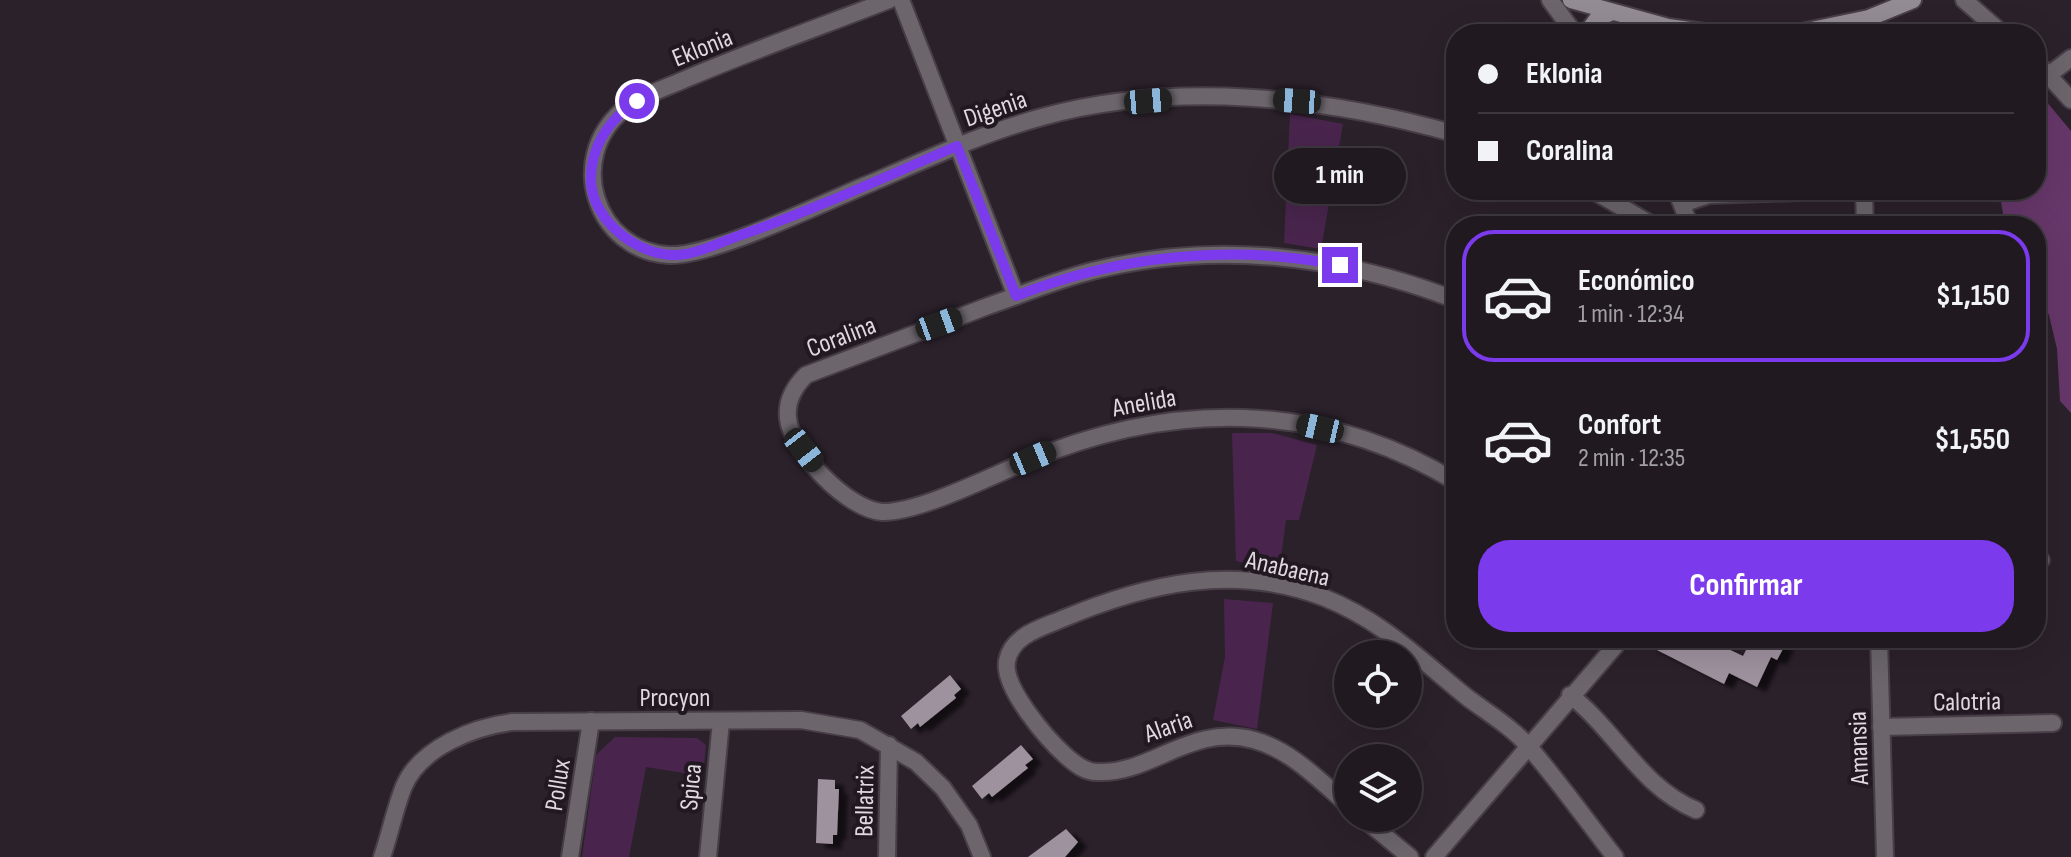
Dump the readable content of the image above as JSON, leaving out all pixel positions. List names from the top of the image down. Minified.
{"streets":{"street":["Eklonia","Digenia","Coralina","Anelida","Anabaena","Procyon","Calotria","Alaria","Amansia","Pollux","Spica","Bellatrix"]},"crossings":[["Eklonia","Digenia"],["Coralina","Anelida"],["Anabaena","Alaria"],["Procyon","Pollux"],["Procyon","Spica"],["Procyon","Bellatrix"],["Calotria","Amansia"]],"page":{"banner":["Eklonia","Coralina"],"bubble":"1 min","list":[{"name":"Económico","note":"1 min · 12:34","value":"$1,150"},{"name":"Confort","note":"2 min · 12:35","value":"$1,550"}],"buttons":"Confirmar"}}
